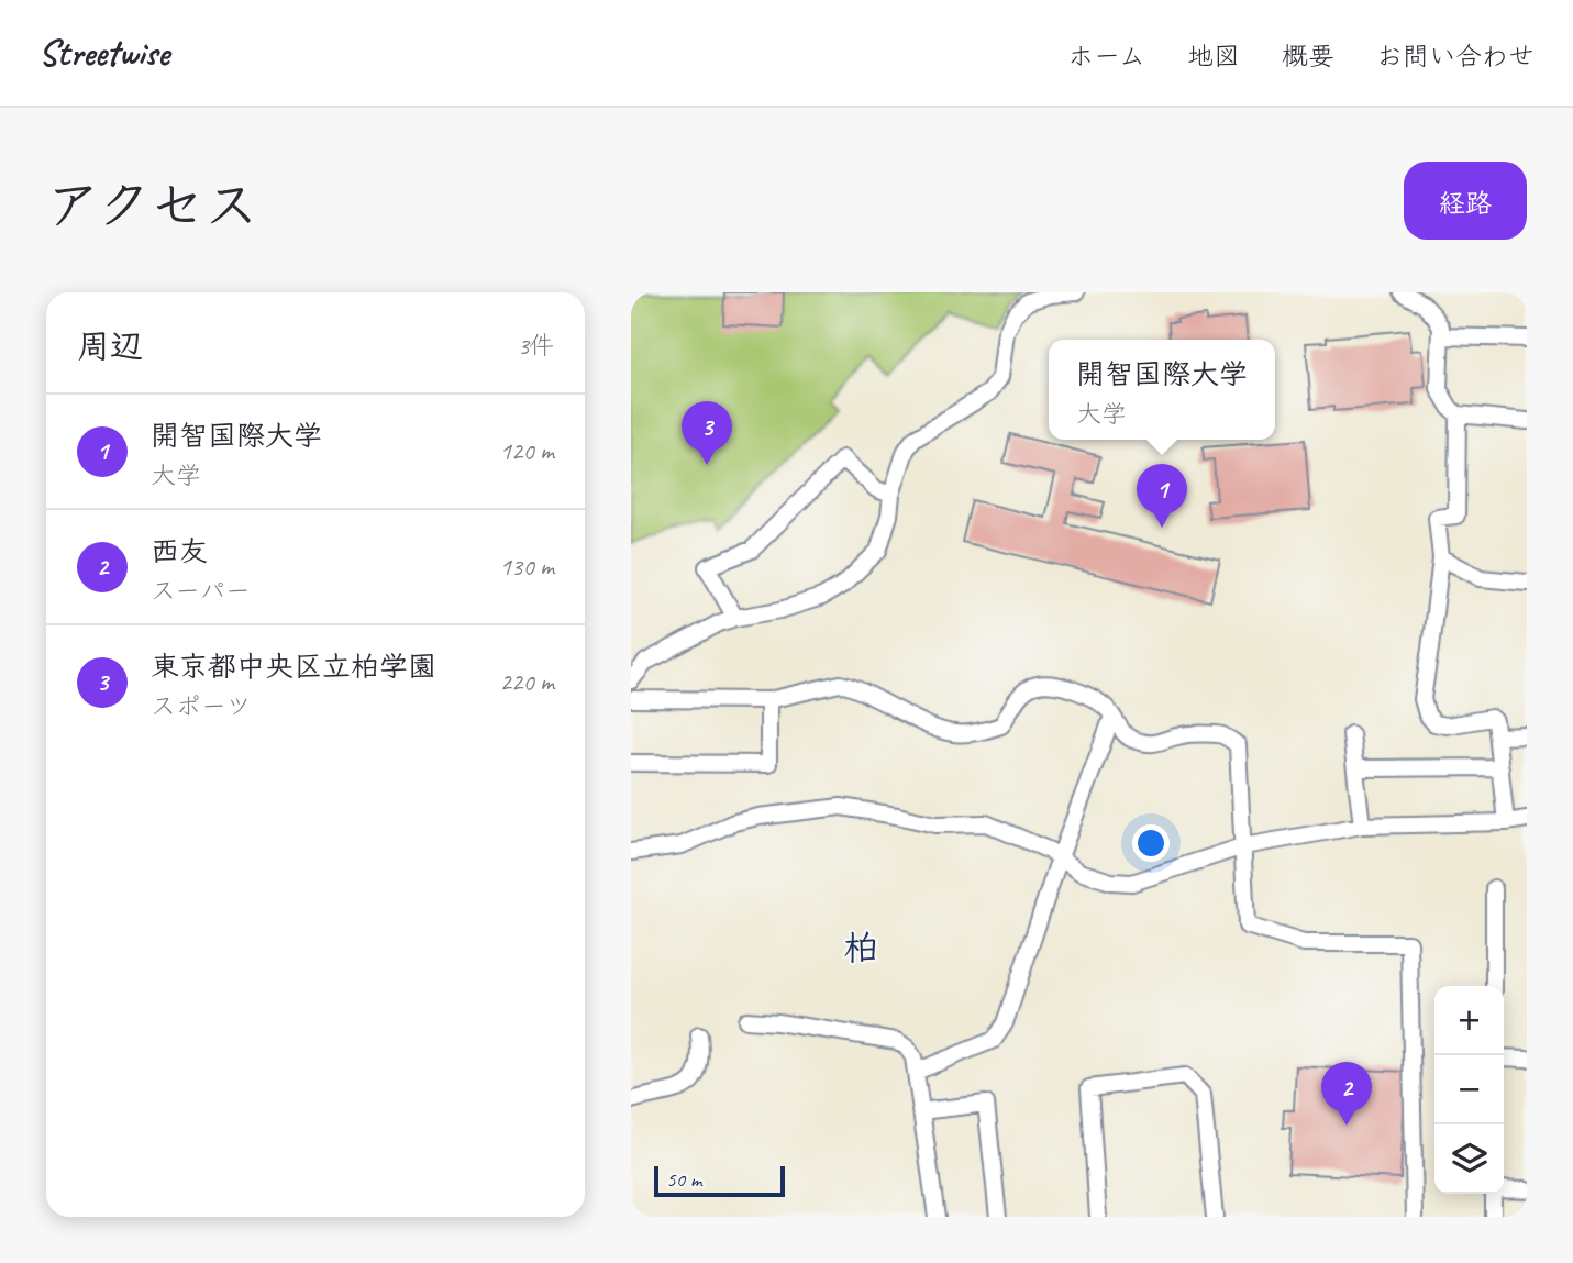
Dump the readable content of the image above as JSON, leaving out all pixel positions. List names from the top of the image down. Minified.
{"districts":["柏"],"scale_bar":"50 m","page":{"header":"Streetwise","nav":["ホーム","地図","概要","お問い合わせ"],"title":"アクセス","buttons":"経路","heading":["周辺","3件"],"popup":["開智国際大学","大学"],"list":[{"mark":"1","name":"開智国際大学","note":"大学","value":"120 m"},{"mark":"2","name":"西友","note":"スーパー","value":"130 m"},{"mark":"3","name":"東京都中央区立柏学園","note":"スポーツ","value":"220 m"}],"pins":["3","1","2"],"map_buttons":["+","−"],"scale":"50 m"}}
